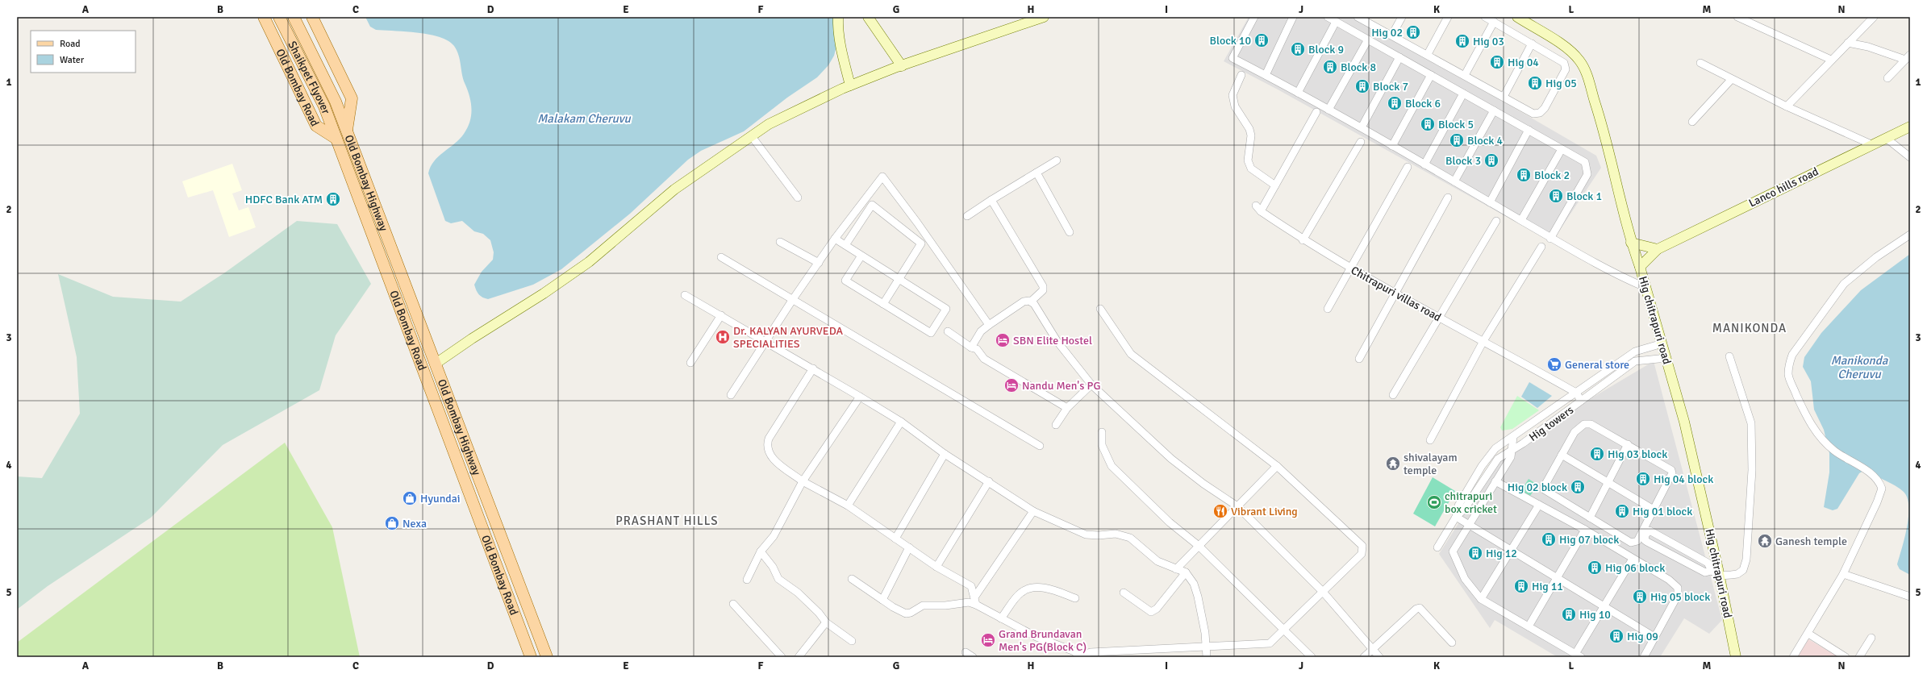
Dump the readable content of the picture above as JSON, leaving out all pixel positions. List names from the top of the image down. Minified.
{"streets":{"main road":["Shaikpet Flyover","Old Bombay Road","Old Bombay Highway"],"street":["Lanco hills road","Chitrapuri villas road","Hig chitrapuri road","Hig towers"]},"crossings":[["Shaikpet Flyover","Old Bombay Road"],["Shaikpet Flyover","Old Bombay Highway"],["Lanco hills road","Hig chitrapuri road"],["Hig chitrapuri road","Hig towers"]],"districts":["MANIKONDA","PRASHANT HILLS"],"water":["Malakam Cheruvu","Manikonda Cheruvu"],"places":{"building":["Hig 02","Block 10","Hig 03","Block 9","Hig 04","Block 8","Hig 05","Block 7","Block 6","Block 5","Block 4","Block 3","Block 2","Block 1","HDFC Bank ATM","Hig 03 block","Hig 04 block","Hig 02 block","Hig 01 block","Hig 07 block","Hig 12","Hig 06 block","Hig 11","Hig 05 block","Hig 10","Hig 09"],"hospital":["Dr. KALYAN AYURVEDA SPECIALITIES"],"hotel":["SBN Elite Hostel","Nandu Men's PG","Grand Brundavan Men's PG(Block C)"],"supermarket":["General store"],"temple":["shivalayam temple","Ganesh temple"],"shop":["Hyundai","Nexa"],"sports":["chitrapuri box cricket"],"restaurant":["Vibrant Living"]},"legend":["Road","Water"],"grid":{"columns":["A","B","C","D","E","F","G","H","I","J","K","L","M","N"],"rows":["1","2","3","4","5"]}}
